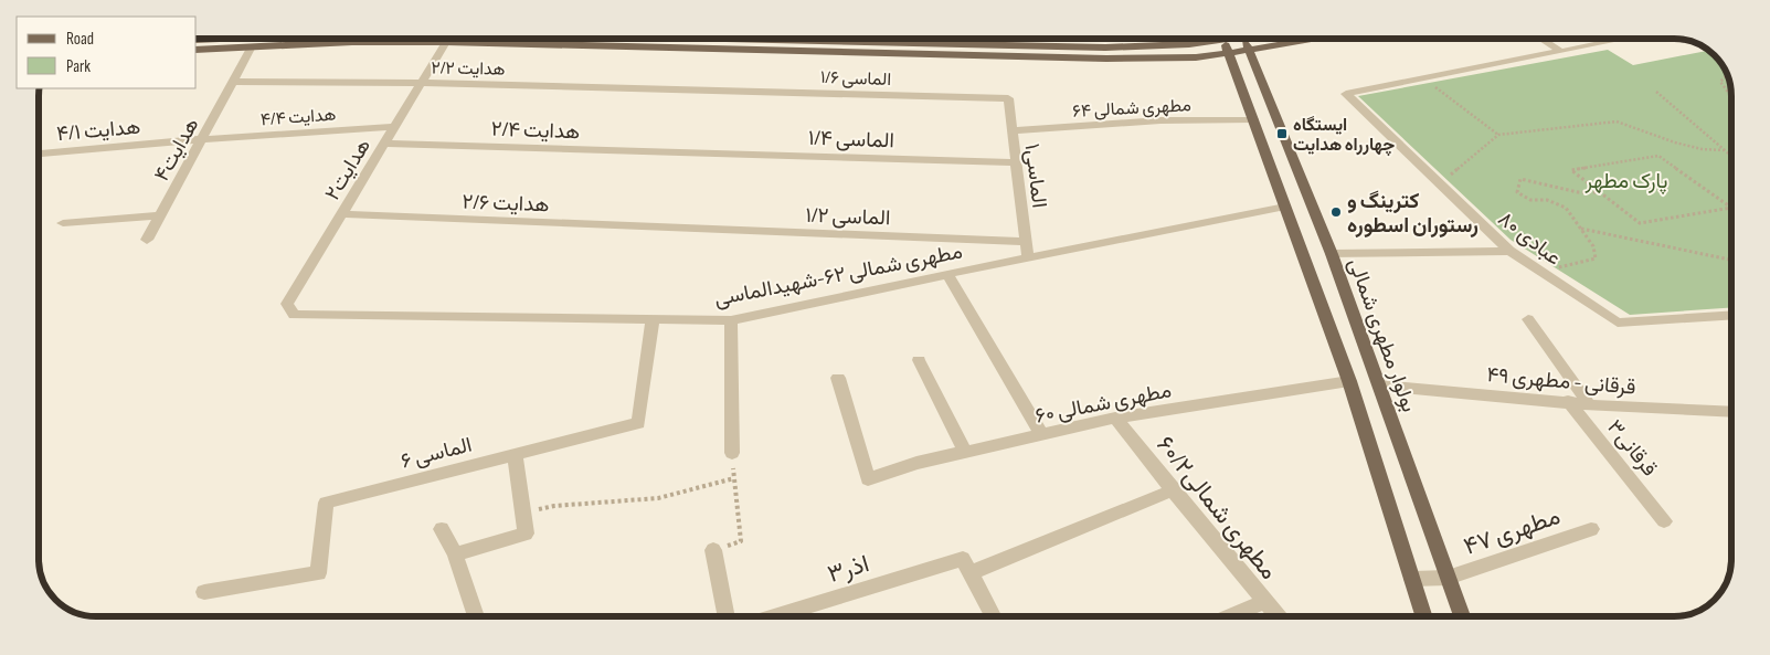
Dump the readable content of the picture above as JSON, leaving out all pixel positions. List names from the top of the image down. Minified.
{"streets":{"main road":["بولوار مطهری شمالی"],"street":["هدایت ۲/۲","الماسی ۱/۶","مطهری شمالی ۶۴","هدایت ۴/۴","هدایت ۴/۱","هدایت ۲/۴","الماسی ۱/۴","هدایت۴","هدایت۲","الماسی۱","هدایت ۲/۶","الماسی ۱/۲","عبادی ۸۰","مطهری شمالی ۶۲-شهیدالماسی","قرقانی - مطهری ۴۹","مطهری شمالی ۶۰","قرقانی۳","الماسی ۶","مطهری شمالی۶۰/۲","مطهری ۴۷","اذر۳"]},"crossings":[["هدایت ۲/۲","الماسی ۱/۶"],["هدایت ۲/۲","هدایت۴"],["هدایت ۲/۲","هدایت۲"],["الماسی ۱/۶","الماسی۱"],["مطهری شمالی ۶۴","الماسی۱"],["هدایت ۴/۴","هدایت ۴/۱"],["هدایت ۴/۴","هدایت۴"],["هدایت ۴/۴","هدایت۲"],["هدایت ۴/۱","هدایت۴"],["هدایت ۲/۴","الماسی ۱/۴"],["هدایت ۲/۴","هدایت۲"],["الماسی ۱/۴","الماسی۱"],["هدایت۲","هدایت ۲/۶"],["هدایت۲","مطهری شمالی ۶۲-شهیدالماسی"],["الماسی۱","الماسی ۱/۲"],["الماسی۱","مطهری شمالی ۶۲-شهیدالماسی"],["هدایت ۲/۶","الماسی ۱/۲"],["مطهری شمالی ۶۲-شهیدالماسی","الماسی ۶"],["بولوار مطهری شمالی","قرقانی - مطهری ۴۹"],["بولوار مطهری شمالی","مطهری ۴۷"],["قرقانی - مطهری ۴۹","قرقانی۳"],["مطهری شمالی ۶۰","مطهری شمالی۶۰/۲"],["مطهری شمالی۶۰/۲","اذر۳"]],"parks":["پارک مطهر"],"places":{"transit":["ایستگاه چهارراه هدایت"],"other":["کترینگ و رستوران اسطوره"]},"legend":["Road","Park"]}
